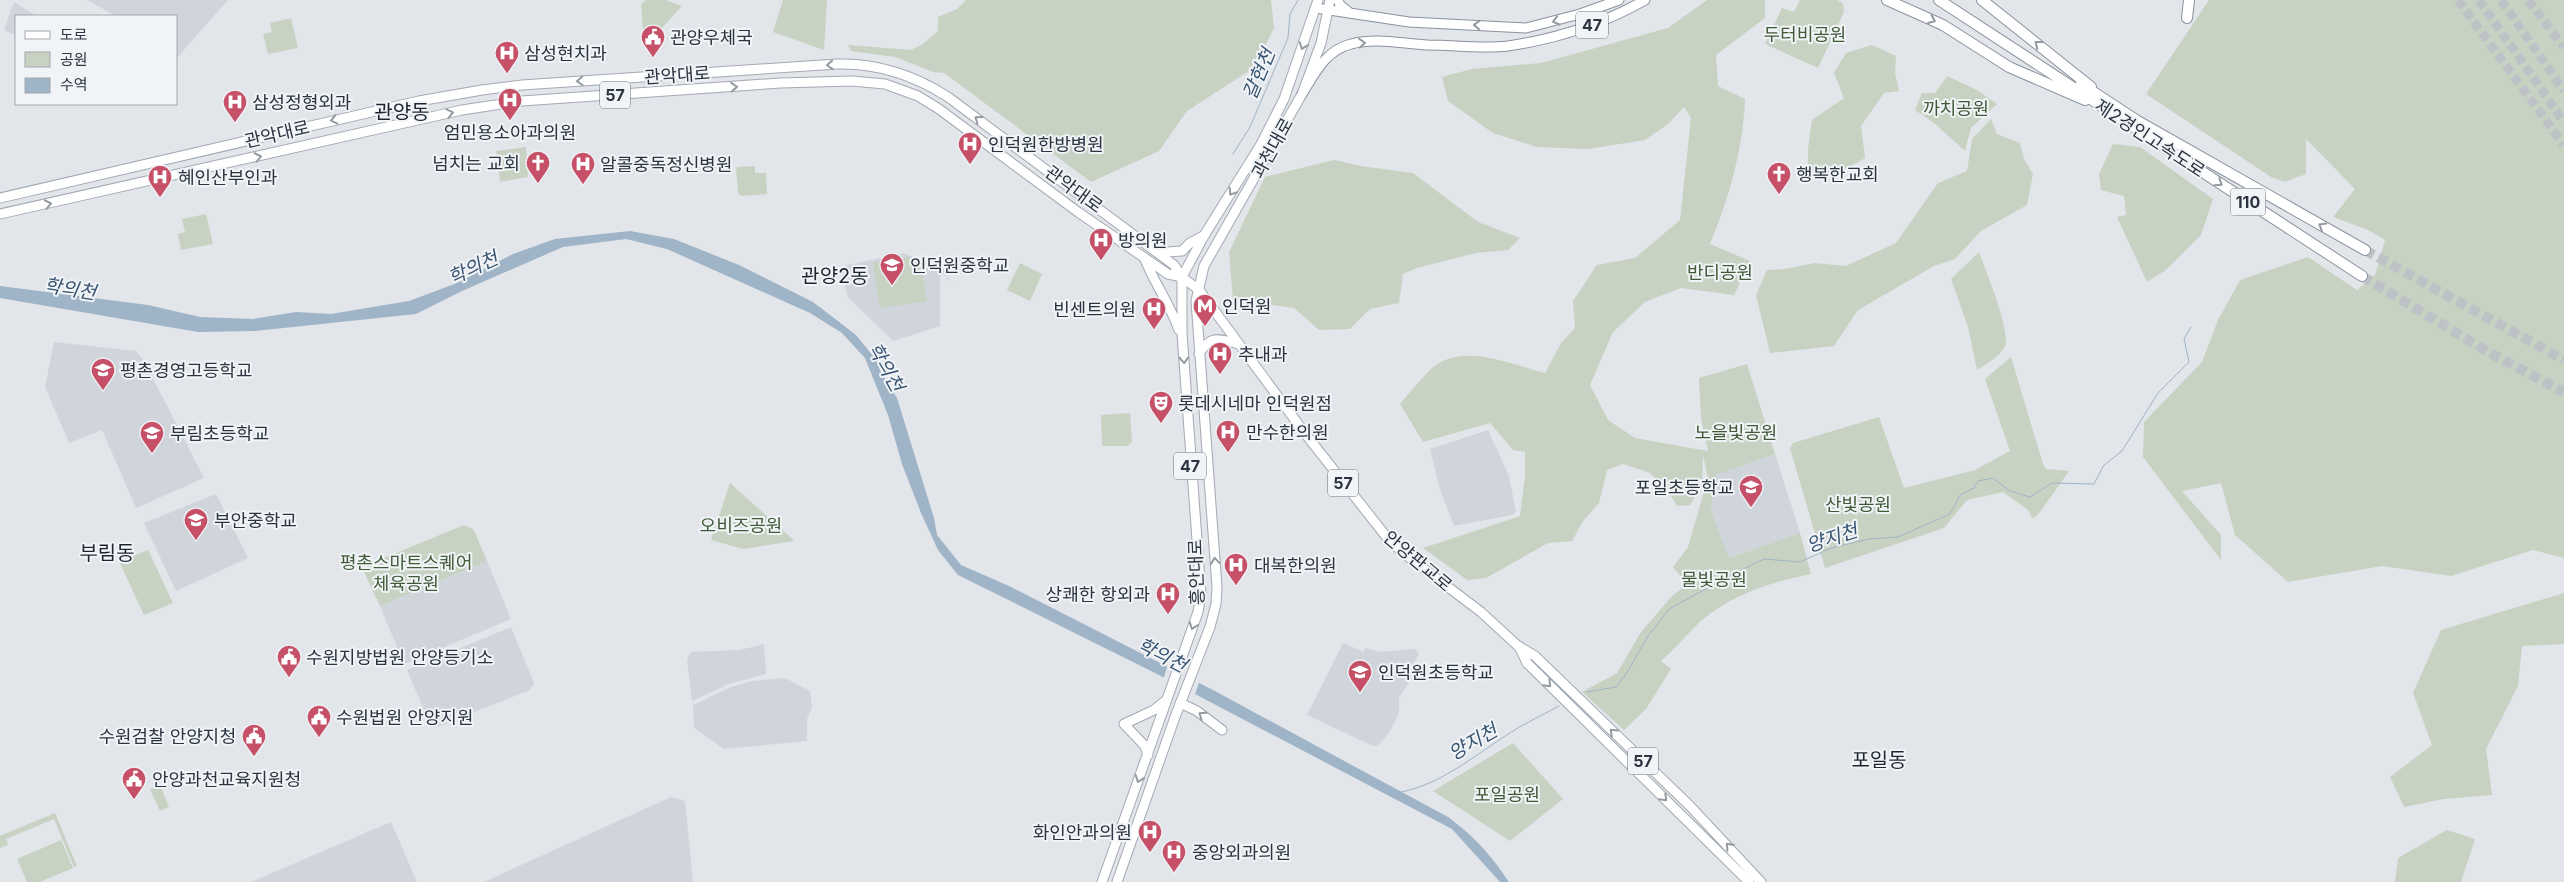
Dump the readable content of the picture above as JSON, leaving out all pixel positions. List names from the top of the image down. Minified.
{"streets":{"highway":["제2경인고속도로","110"],"main road":["47","관악대로","57","과천대로","안양판교로","흥안대로"]},"crossings":[["47","과천대로"],["관악대로","과천대로"],["관악대로","안양판교로"],["관악대로","흥안대로"],["과천대로","안양판교로"],["과천대로","흥안대로"],["안양판교로","흥안대로"]],"districts":["관양동","관양2동","부림동","포일동"],"water":["갈현천","학의천","양지천"],"parks":["두터비공원","까치공원","반디공원","노을빛공원","산빛공원","오비즈공원","평촌스마트스퀘어 체육공원","물빛공원","포일공원"],"places":{"public building":["관양우체국","수원지방법원 안양등기소","수원법원 안양지원","수원검찰 안양지청","안양과천교육지원청"],"hospital":["삼성현치과","엄민용소아과의원","삼성정형외과","인덕원한방병원","알콜중독정신병원","혜인산부인과","방의원","빈센트의원","추내과","만수한의원","대복한의원","상쾌한 항외과","화인안과의원","중앙외과의원"],"church":["넘치는 교회","행복한교회"],"school or university":["인덕원중학교","평촌경영고등학교","부림초등학교","포일초등학교","부안중학교","인덕원초등학교"],"metro station":["인덕원"],"theatre":["롯데시네마 인덕원점"]},"legend":["도로","공원","수역"]}
